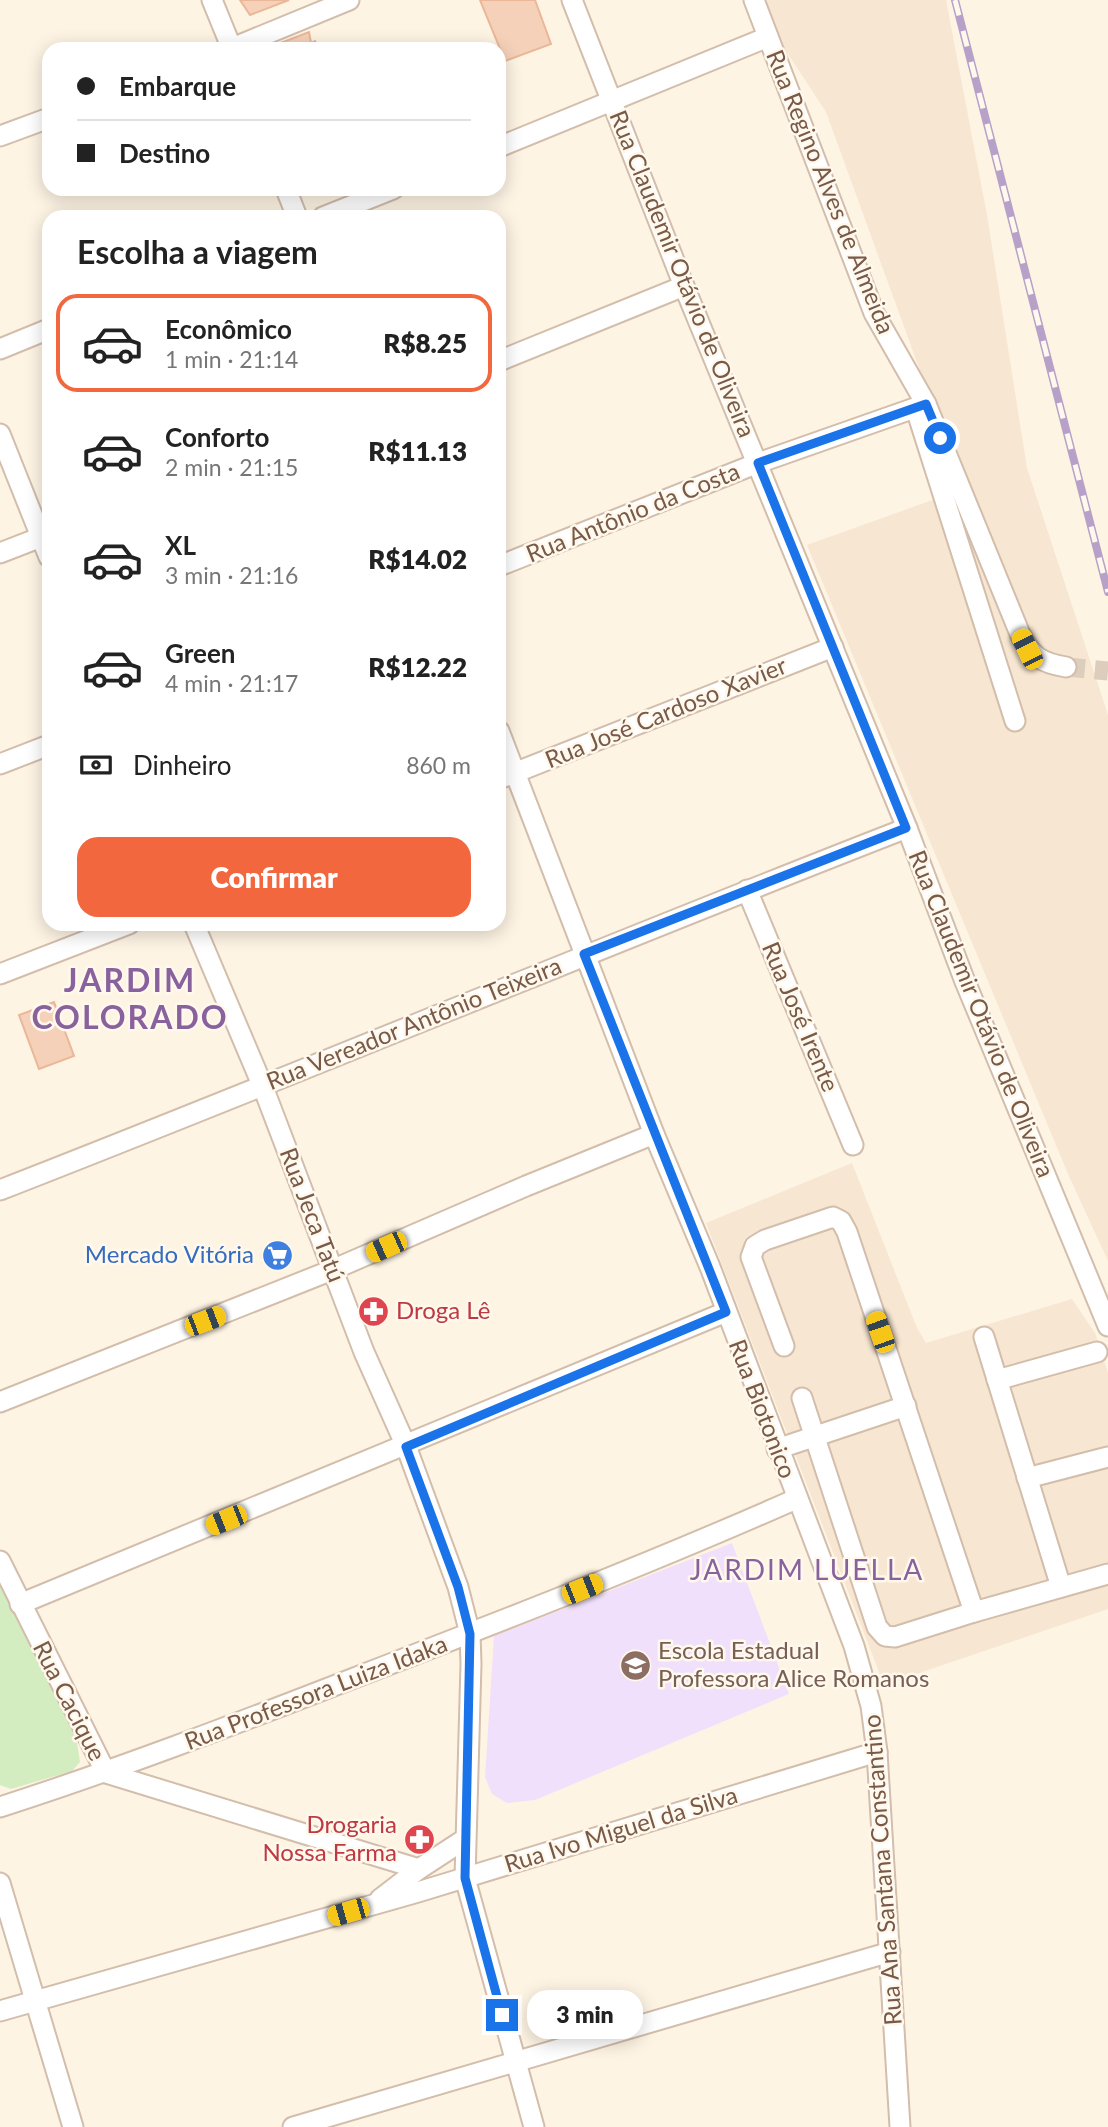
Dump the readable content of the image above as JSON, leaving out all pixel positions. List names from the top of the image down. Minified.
{"streets":{"street":["Rua Regino Alves de Almeida","Rua Claudemir Otávio de Oliveira","Rua Antônio da Costa","Rua José Cardoso Xavier","Rua José Irente","Rua Vereador Antônio Teixeira","Rua Jeca Tatú","Rua Biotonico","Rua Professora Luiza Idaka","Rua Cacique","Rua Ivo Miguel da Silva","Rua Ana Santana Constantino"]},"crossings":[["Rua Regino Alves de Almeida","Rua Antônio da Costa"],["Rua Claudemir Otávio de Oliveira","Rua Antônio da Costa"],["Rua Claudemir Otávio de Oliveira","Rua José Cardoso Xavier"],["Rua Claudemir Otávio de Oliveira","Rua Vereador Antônio Teixeira"],["Rua José Cardoso Xavier","Rua Biotonico"],["Rua José Irente","Rua Vereador Antônio Teixeira"],["Rua Vereador Antônio Teixeira","Rua Jeca Tatú"],["Rua Vereador Antônio Teixeira","Rua Biotonico"],["Rua Jeca Tatú","Rua Professora Luiza Idaka"],["Rua Jeca Tatú","Rua Ivo Miguel da Silva"],["Rua Biotonico","Rua Professora Luiza Idaka"],["Rua Biotonico","Rua Ana Santana Constantino"],["Rua Professora Luiza Idaka","Rua Cacique"],["Rua Professora Luiza Idaka","Rua Ana Santana Constantino"],["Rua Ivo Miguel da Silva","Rua Ana Santana Constantino"]],"districts":["JARDIM COLORADO","JARDIM LUELLA"],"places":{"supermarket":["Mercado Vitória"],"pharmacy":["Droga Lê","Drogaria Nossa Farma"],"school or university":["Escola Estadual Professora Alice Romanos"]},"page":{"banner":["Embarque","Destino"],"heading":"Escolha a viagem","list":[{"name":"Econômico","note":"1 min · 21:14","value":"R$8.25"},{"name":"Conforto","note":"2 min · 21:15","value":"R$11.13"},{"name":"XL","note":"3 min · 21:16","value":"R$14.02"},{"name":"Green","note":"4 min · 21:17","value":"R$12.22"}],"pay":["Dinheiro","860 m"],"buttons":"Confirmar","bubble":"3 min"}}
